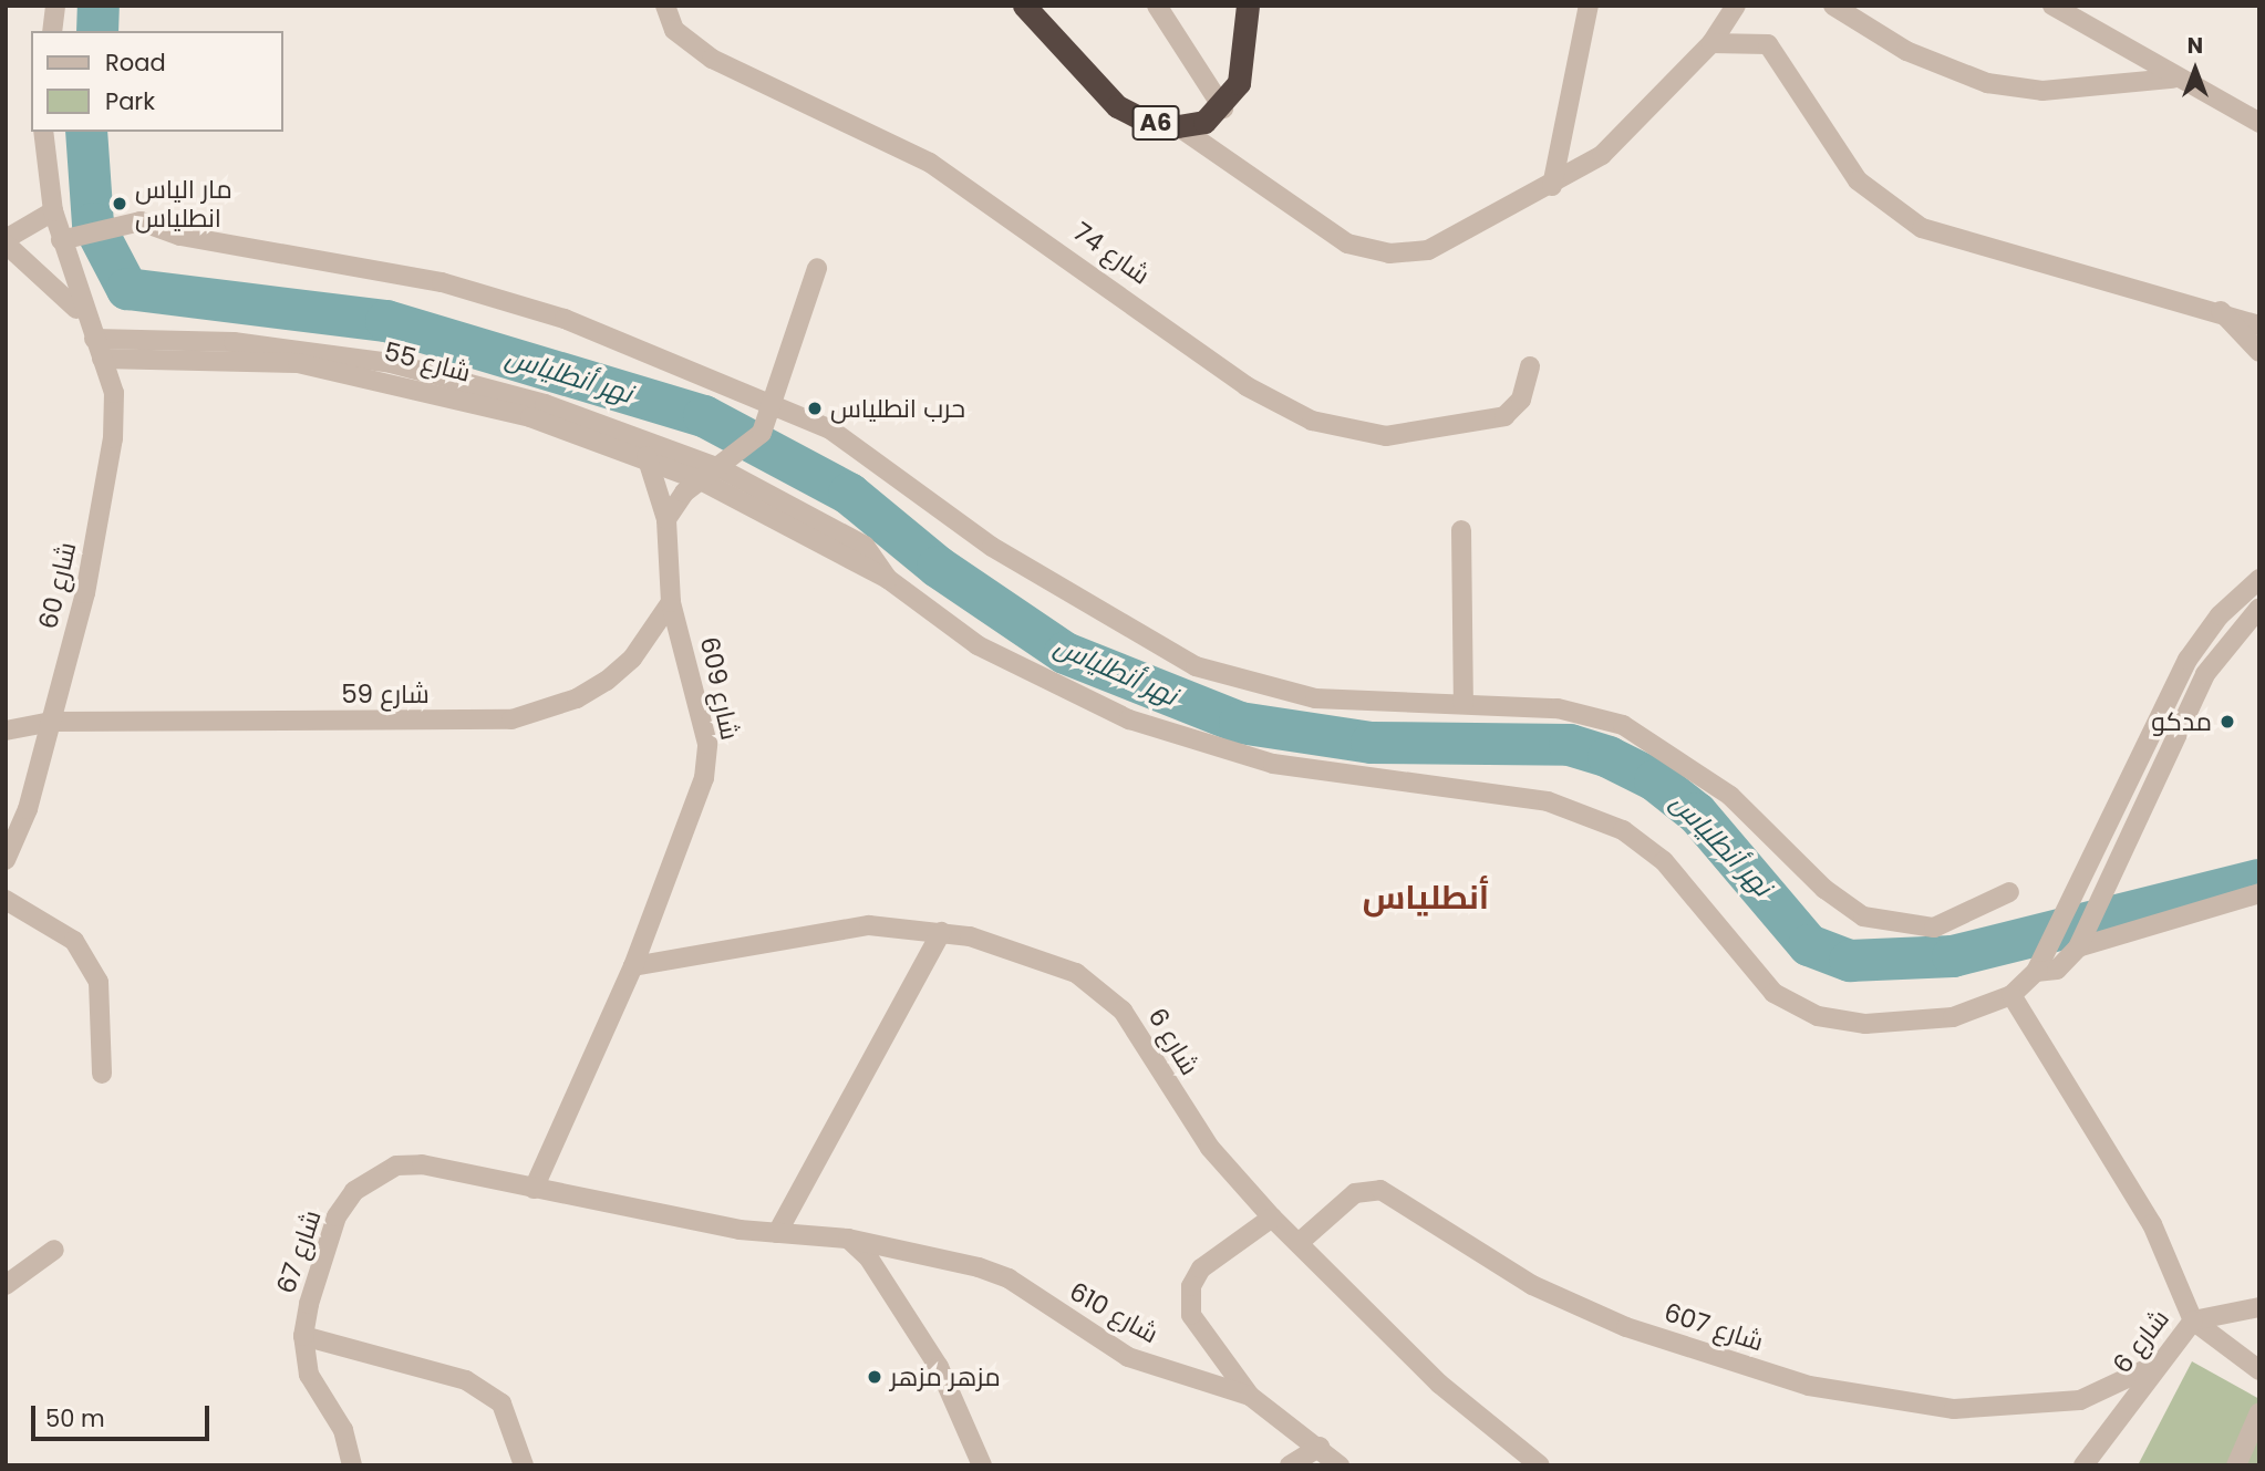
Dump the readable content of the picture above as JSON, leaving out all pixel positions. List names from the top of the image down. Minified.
{"streets":{"highway":["A6"],"street":["شارع 74","شارع 55","شارع 60","شارع 609","شارع 59","شارع 6","شارع 67","شارع 610","شارع 607"]},"crossings":[["شارع 55","شارع 60"],["شارع 55","شارع 609"],["شارع 60","شارع 59"],["شارع 609","شارع 59"],["شارع 609","شارع 6"],["شارع 609","شارع 67"],["شارع 6","شارع 607"]],"districts":["أنطلياس"],"water":["نهر أنطلياس"],"places":["مار الياس انطلياس","حرب انطلياس","مدكو","مزهر مزهر"],"legend":["Road","Park"],"scale_bar":"50 m","north":"top"}
